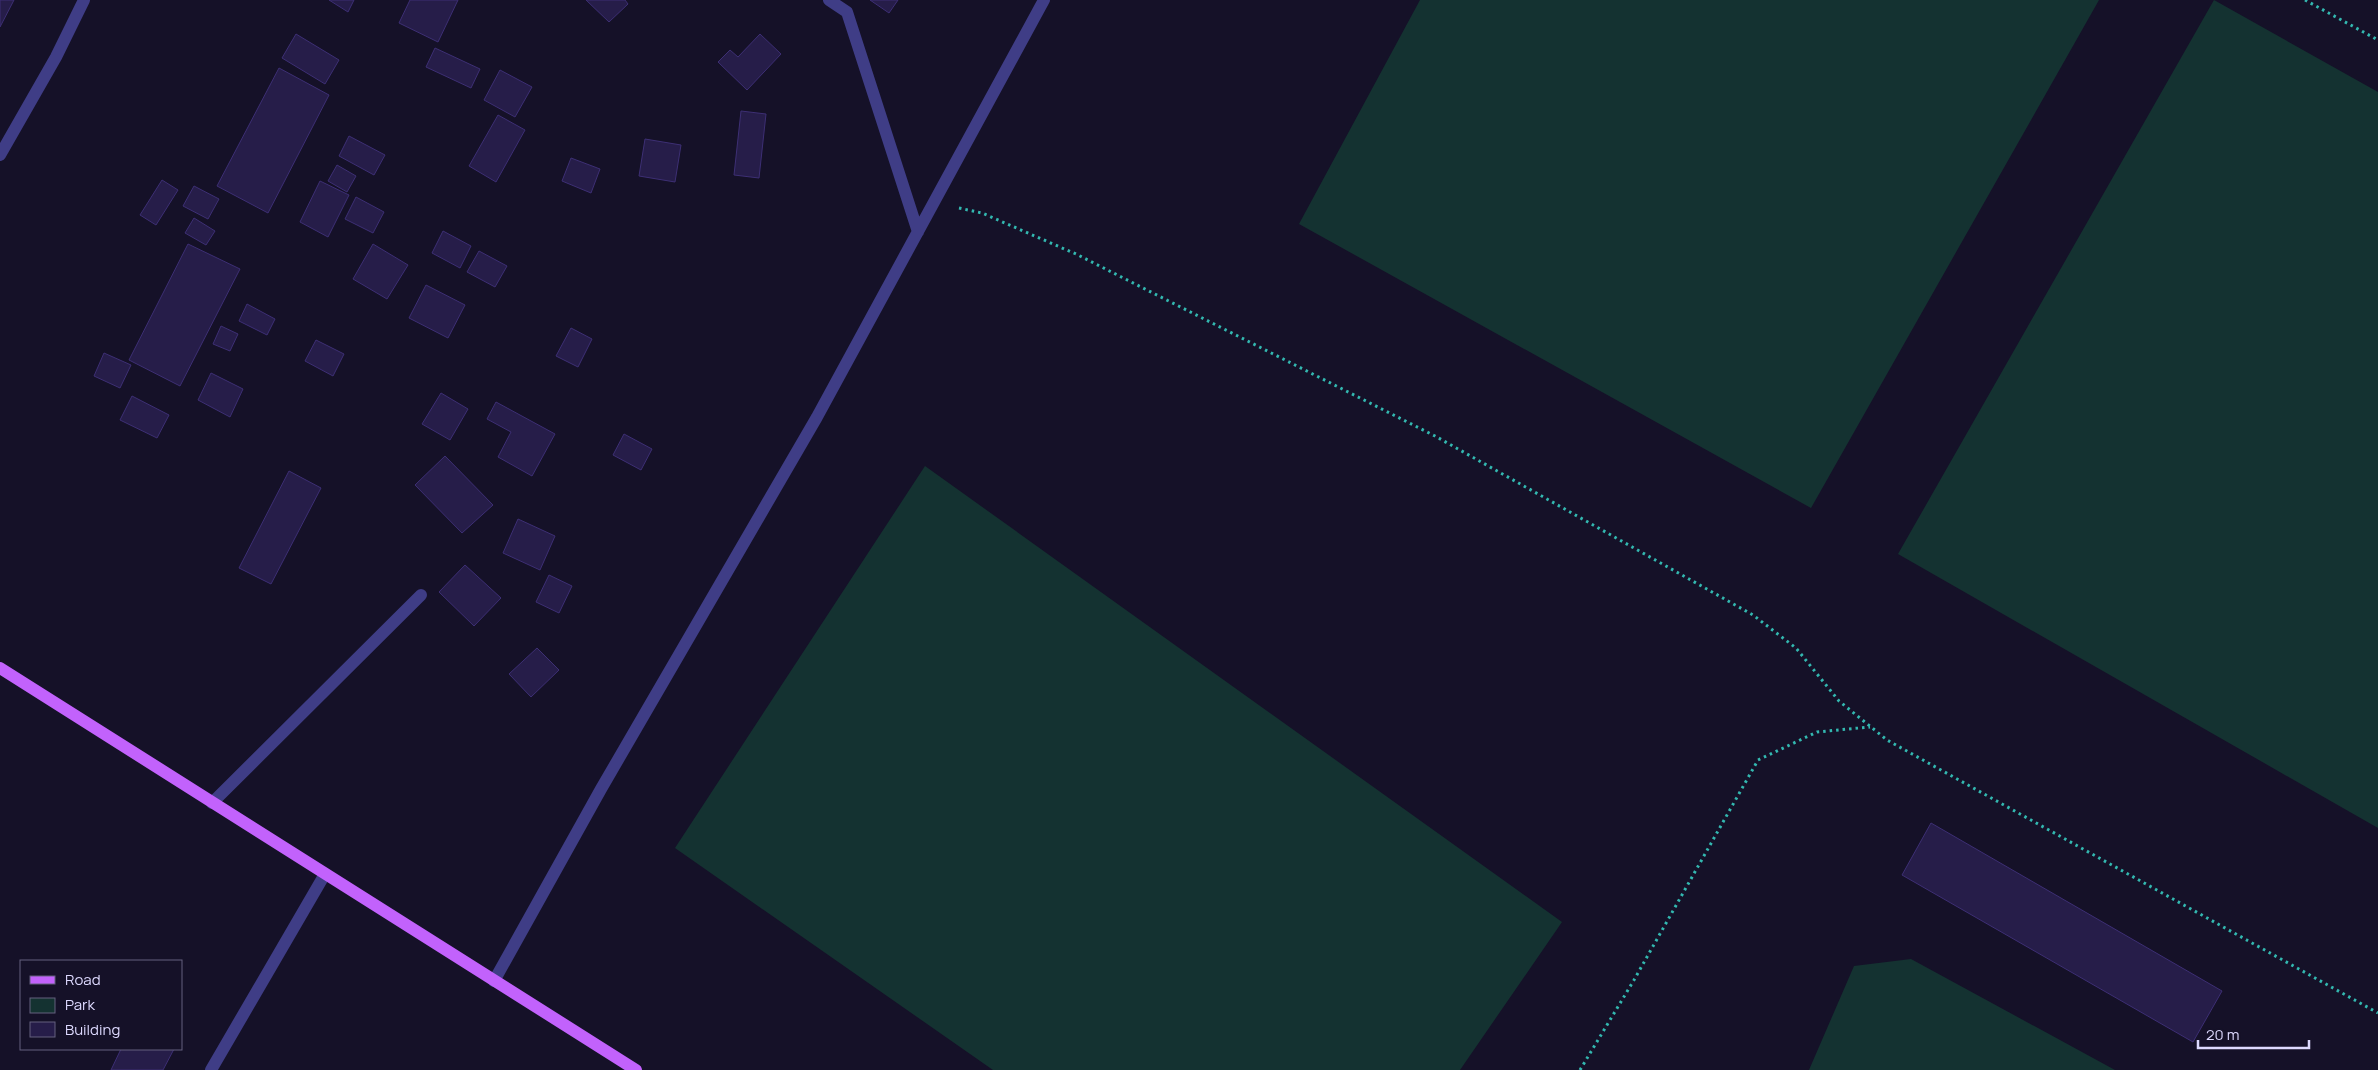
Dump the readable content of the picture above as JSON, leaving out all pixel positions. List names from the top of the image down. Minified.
{"legend":["Road","Park","Building"],"scale_bar":"20 m"}
